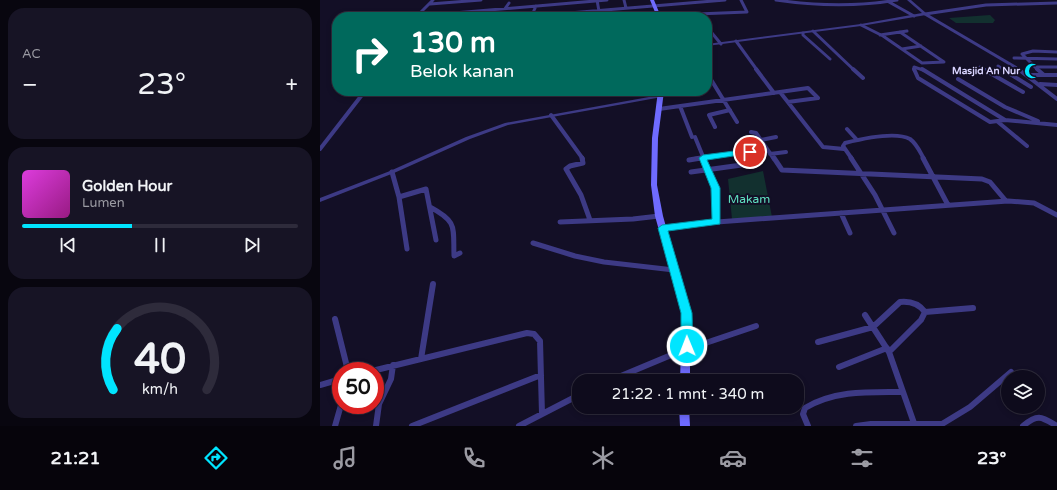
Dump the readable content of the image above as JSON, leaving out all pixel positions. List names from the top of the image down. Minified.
{"parks":["Makam"],"places":{"mosque":["Masjid An Nur"]},"page":{"tile":"AC","turn":["130 m","Belok kanan"],"heat":["−","23°","+"],"song":["Golden Hour","Lumen"],"limit":"50","trip":"21:22 · 1 mnt · 340 m","tabs":["21:21","23°"],"gauge":["40","km/h"]}}
